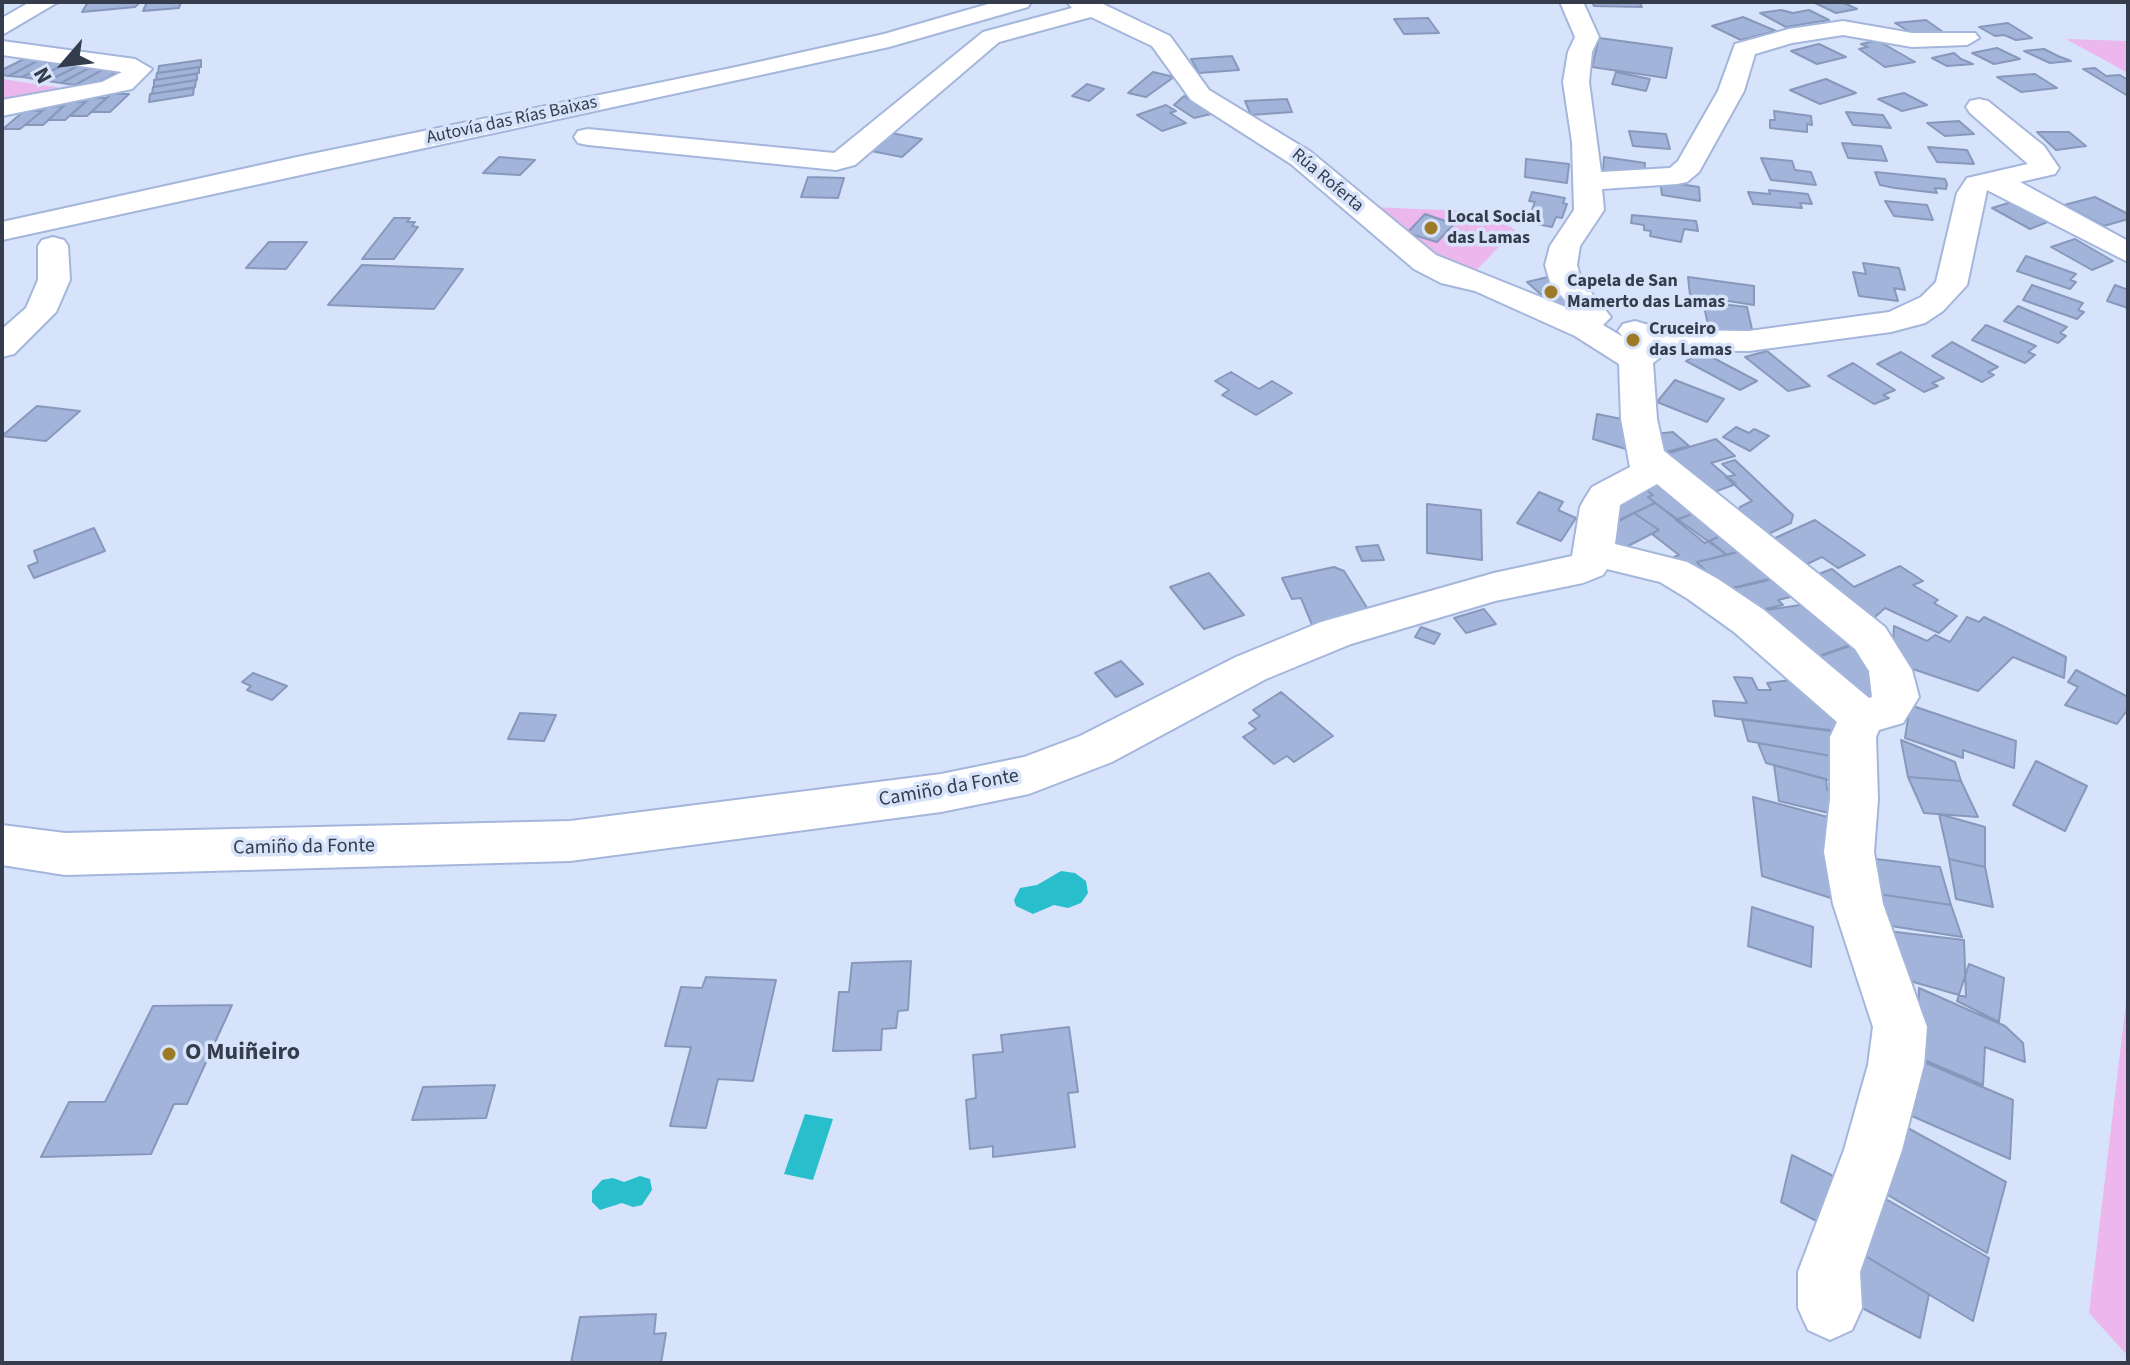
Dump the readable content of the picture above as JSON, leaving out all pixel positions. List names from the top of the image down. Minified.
{"streets":{"main road":["Autovía das Rías Baixas","Rúa Roferta","Camiño da Fonte"]},"places":["Local Social das Lamas","Capela de San Mamerto das Lamas","Cruceiro das Lamas","O Muiñeiro"],"north":"bottom left"}
